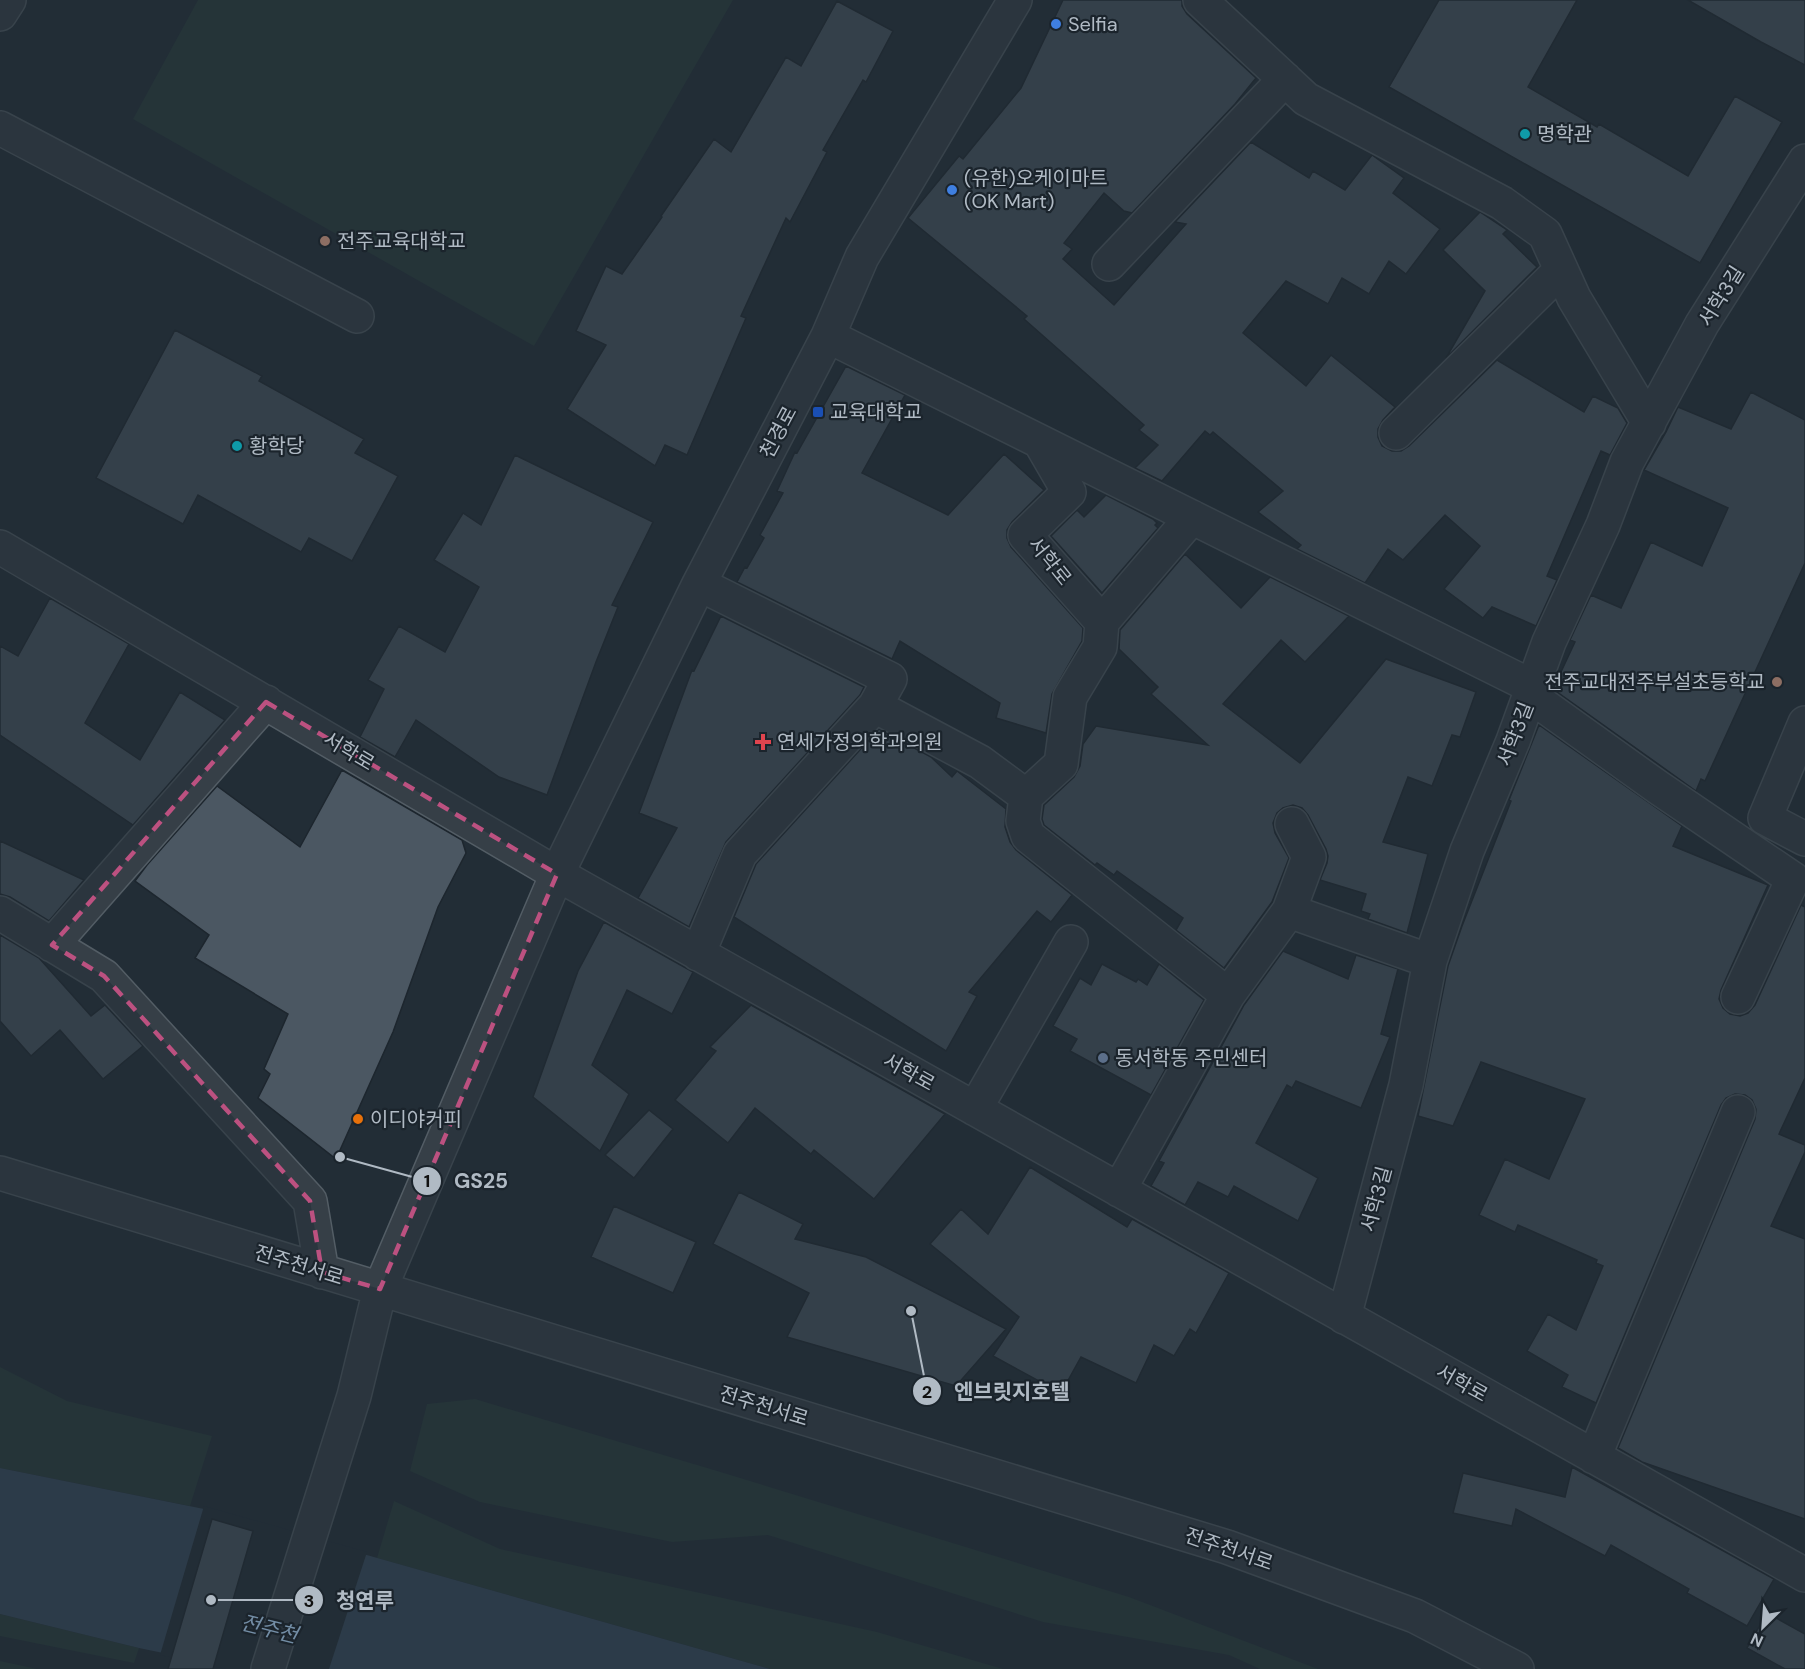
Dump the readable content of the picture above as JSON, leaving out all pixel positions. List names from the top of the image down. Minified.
{"streets":{"street":["서학3길","천경로","서학로","전주천서로"]},"crossings":[["서학3길","서학로"],["천경로","서학로"],["천경로","전주천서로"]],"water":["전주천"],"places":{"other":["Selfia","명학관","(유한)오케이마트 (OK Mart)","전주교육대학교","황학당","전주교대전주부설초등학교","동서학동 주민센터","이디야커피","GS25","엔브릿지호텔","청연루"],"transit":["교육대학교"],"health":["연세가정의학과의원"]},"north":"bottom left"}
